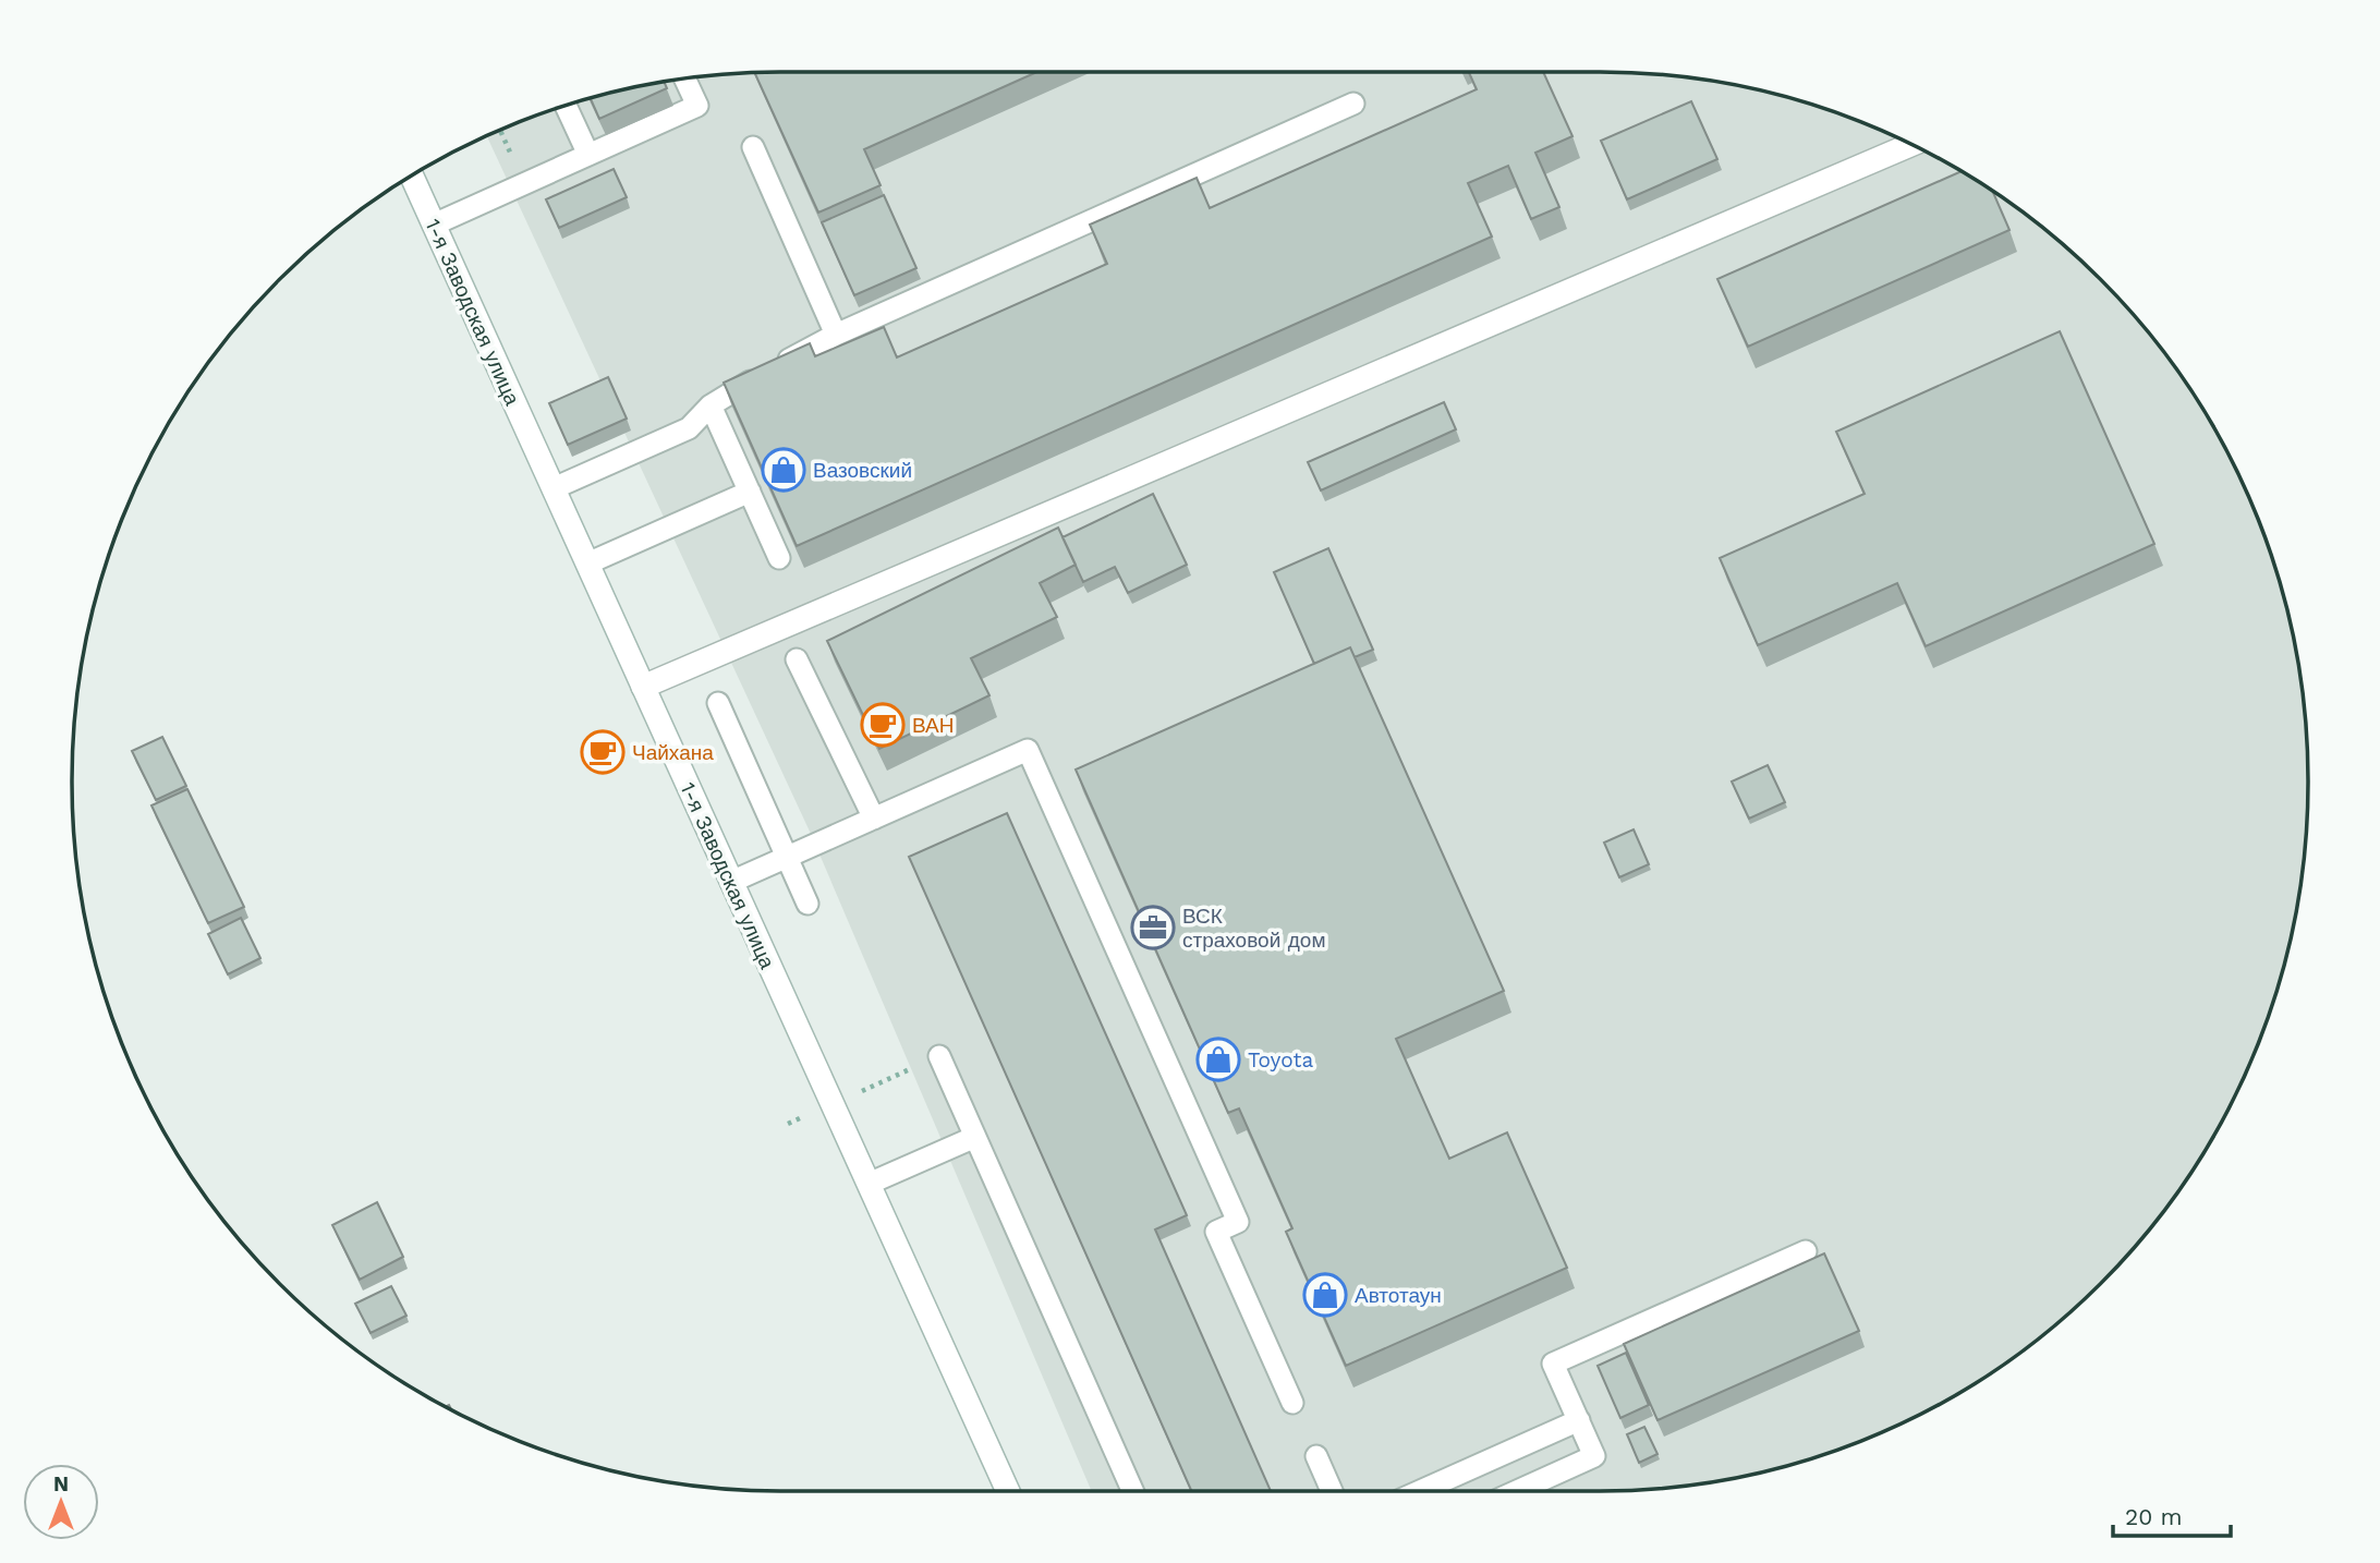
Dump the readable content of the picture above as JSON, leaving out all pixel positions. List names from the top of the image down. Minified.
{"streets":{"main road":["1-я Заводская улица"]},"places":{"shop":["Вазовский","Toyota","Автотаун"],"cafe":["ВАН","Чайхана"],"office":["ВСК страховой дом"]},"scale_bar":"20 m","north":"top"}
